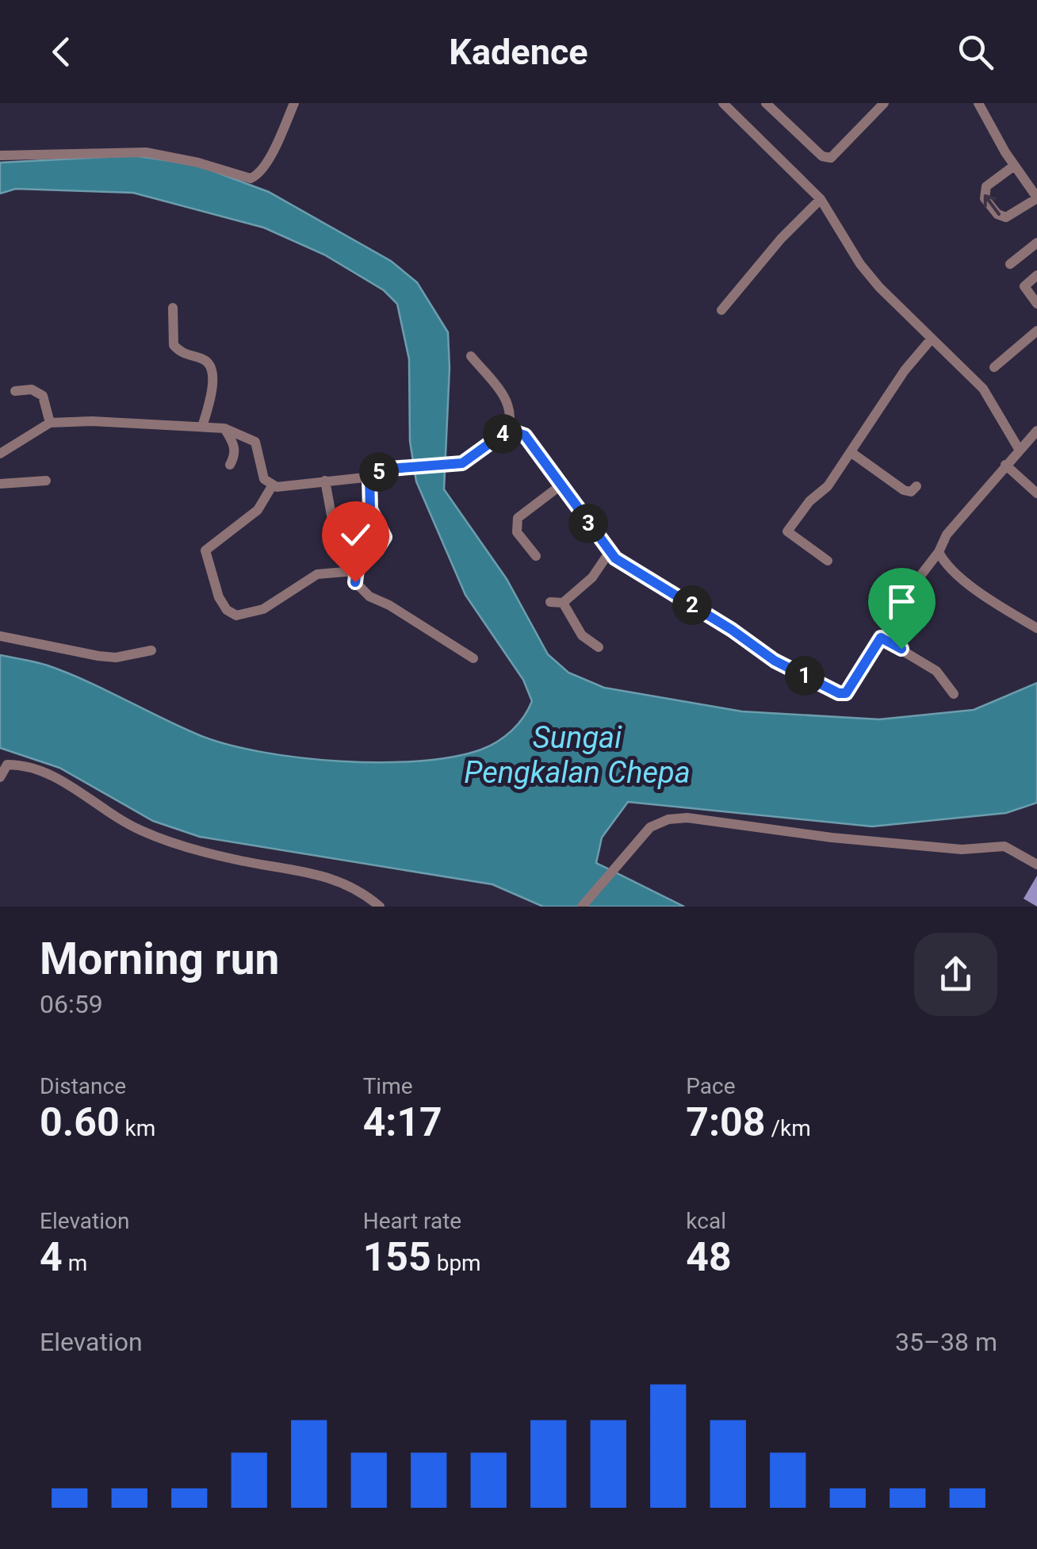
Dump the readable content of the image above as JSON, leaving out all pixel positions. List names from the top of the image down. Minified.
{"water":["Sungai Pengkalan Chepa"],"page":{"header":"Kadence","pins":["4","5","3","2","1"],"heading":["Morning run","06:59"],"stats":[["Distance","0.60 km"],["Time","4:17"],["Pace","7:08 /km"],["Elevation","4 m"],["Heart rate","155 bpm"],["kcal","48"]],"chart":["Elevation","35–38 m"]}}
